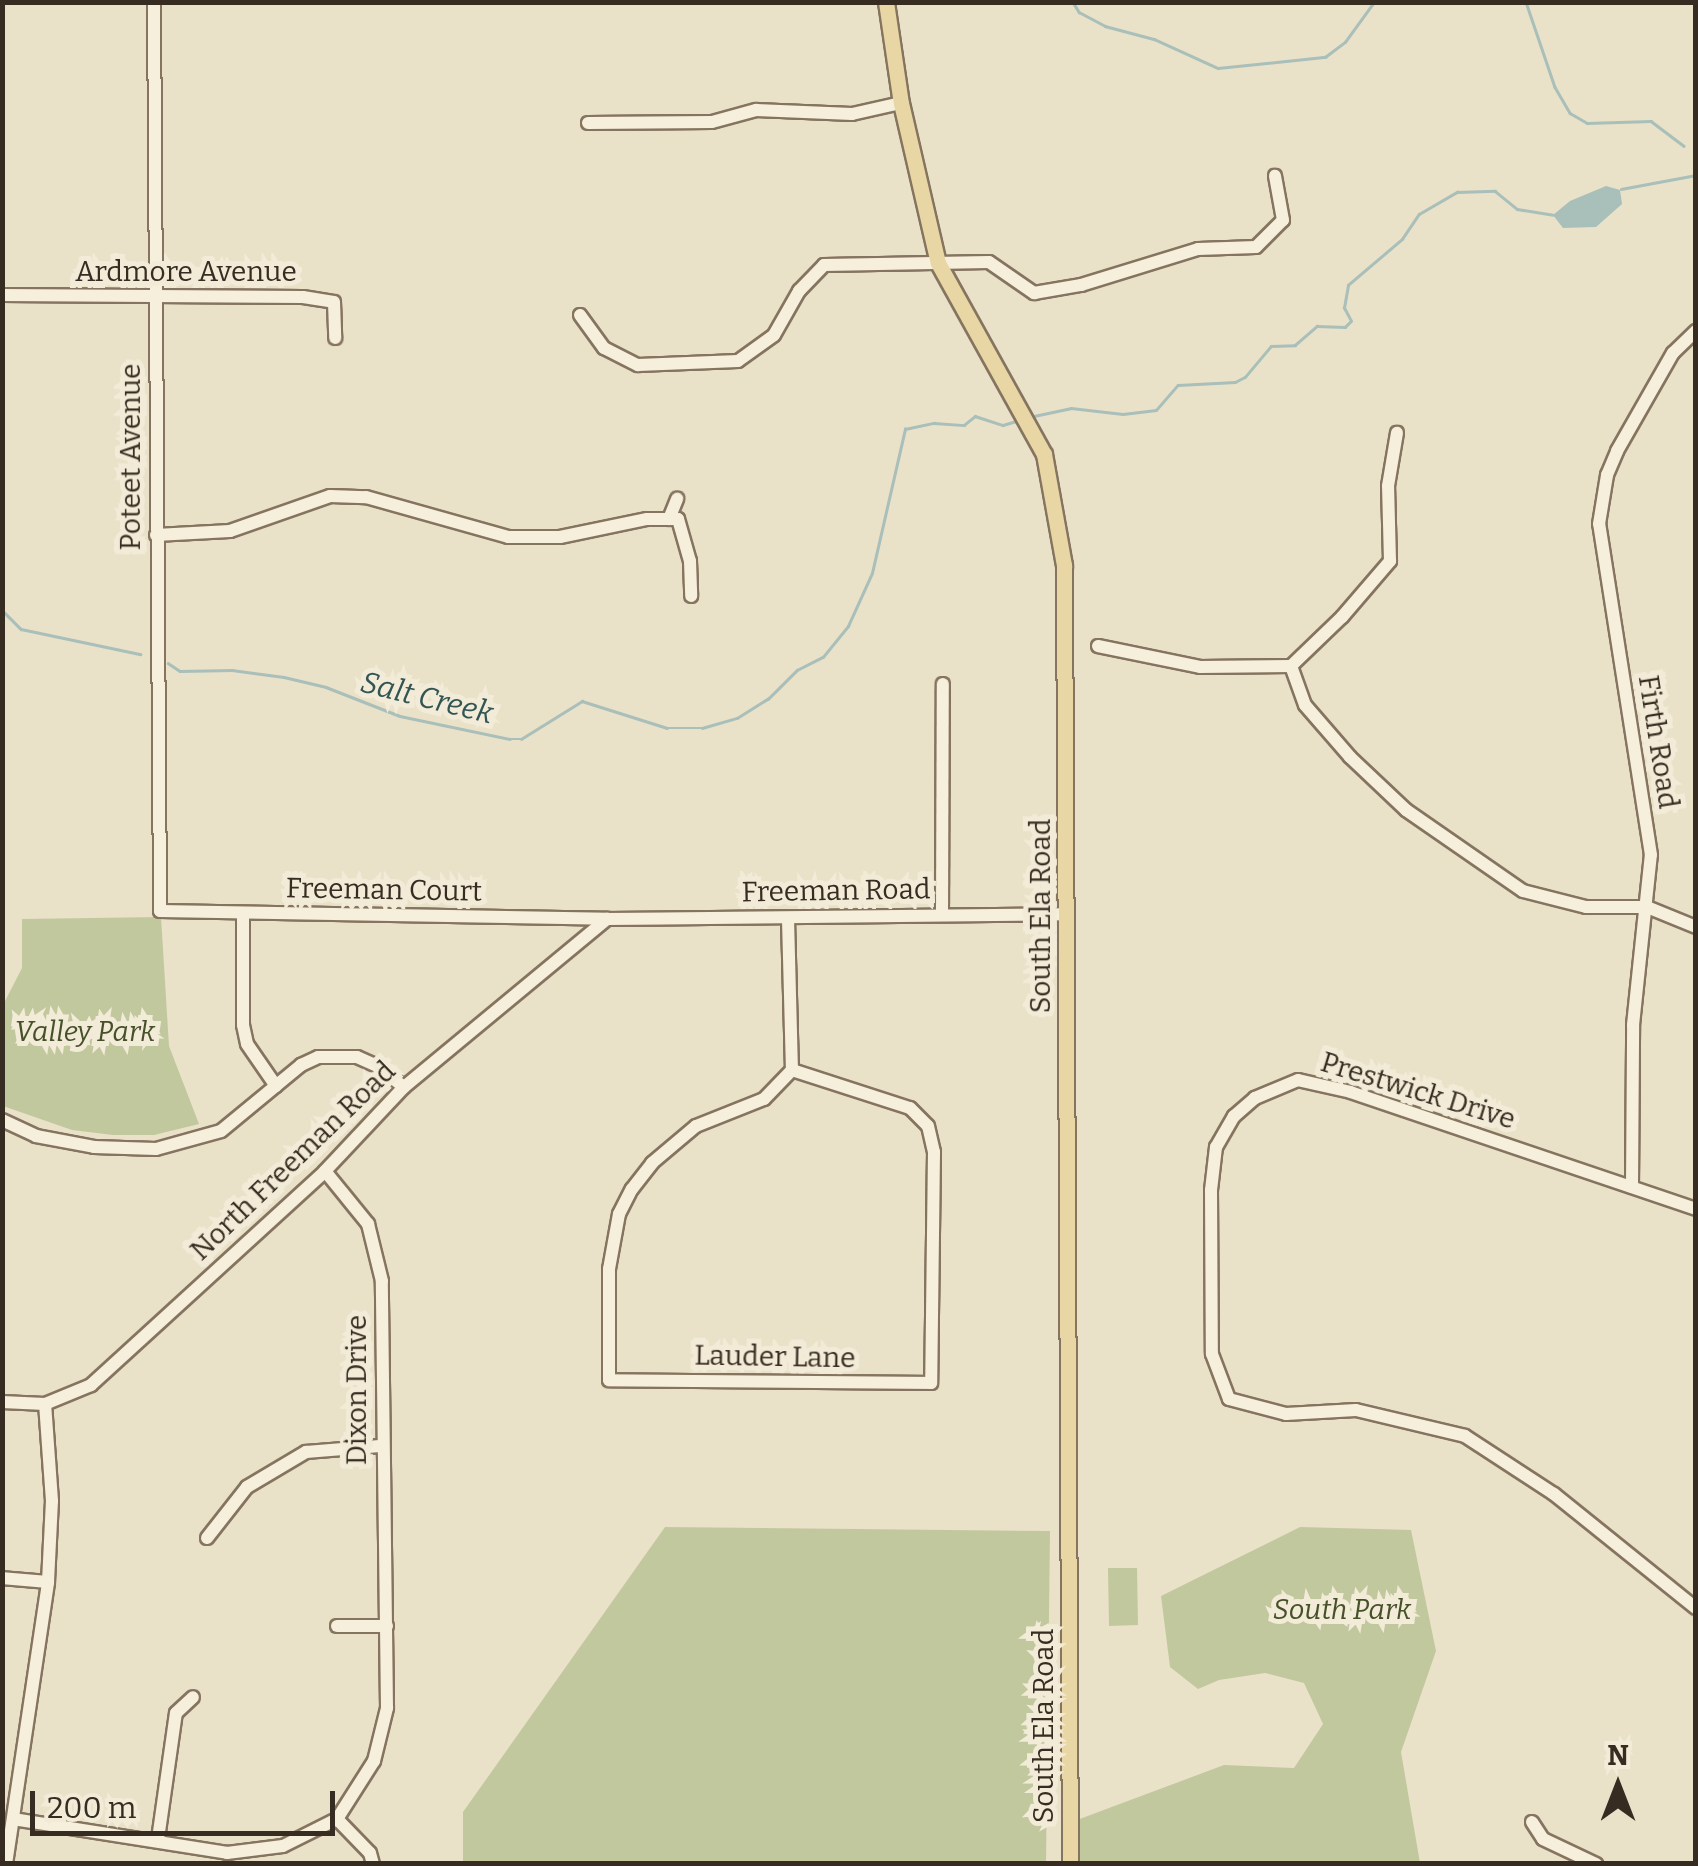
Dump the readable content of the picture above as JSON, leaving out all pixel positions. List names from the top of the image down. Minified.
{"streets":{"main road":["South Ela Road"],"street":["Ardmore Avenue","Poteet Avenue","Firth Road","Freeman Court","Freeman Road","Prestwick Drive","North Freeman Road","Lauder Lane","Dixon Drive"]},"crossings":[["Ardmore Avenue","Poteet Avenue"],["Poteet Avenue","Freeman Court"],["Firth Road","Prestwick Drive"],["Freeman Court","Freeman Road"],["Freeman Court","North Freeman Road"],["Freeman Road","South Ela Road"],["Freeman Road","North Freeman Road"],["North Freeman Road","Dixon Drive"]],"water":["Salt Creek"],"parks":["Valley Park","South Park"],"scale_bar":"200 m","north":"top"}
